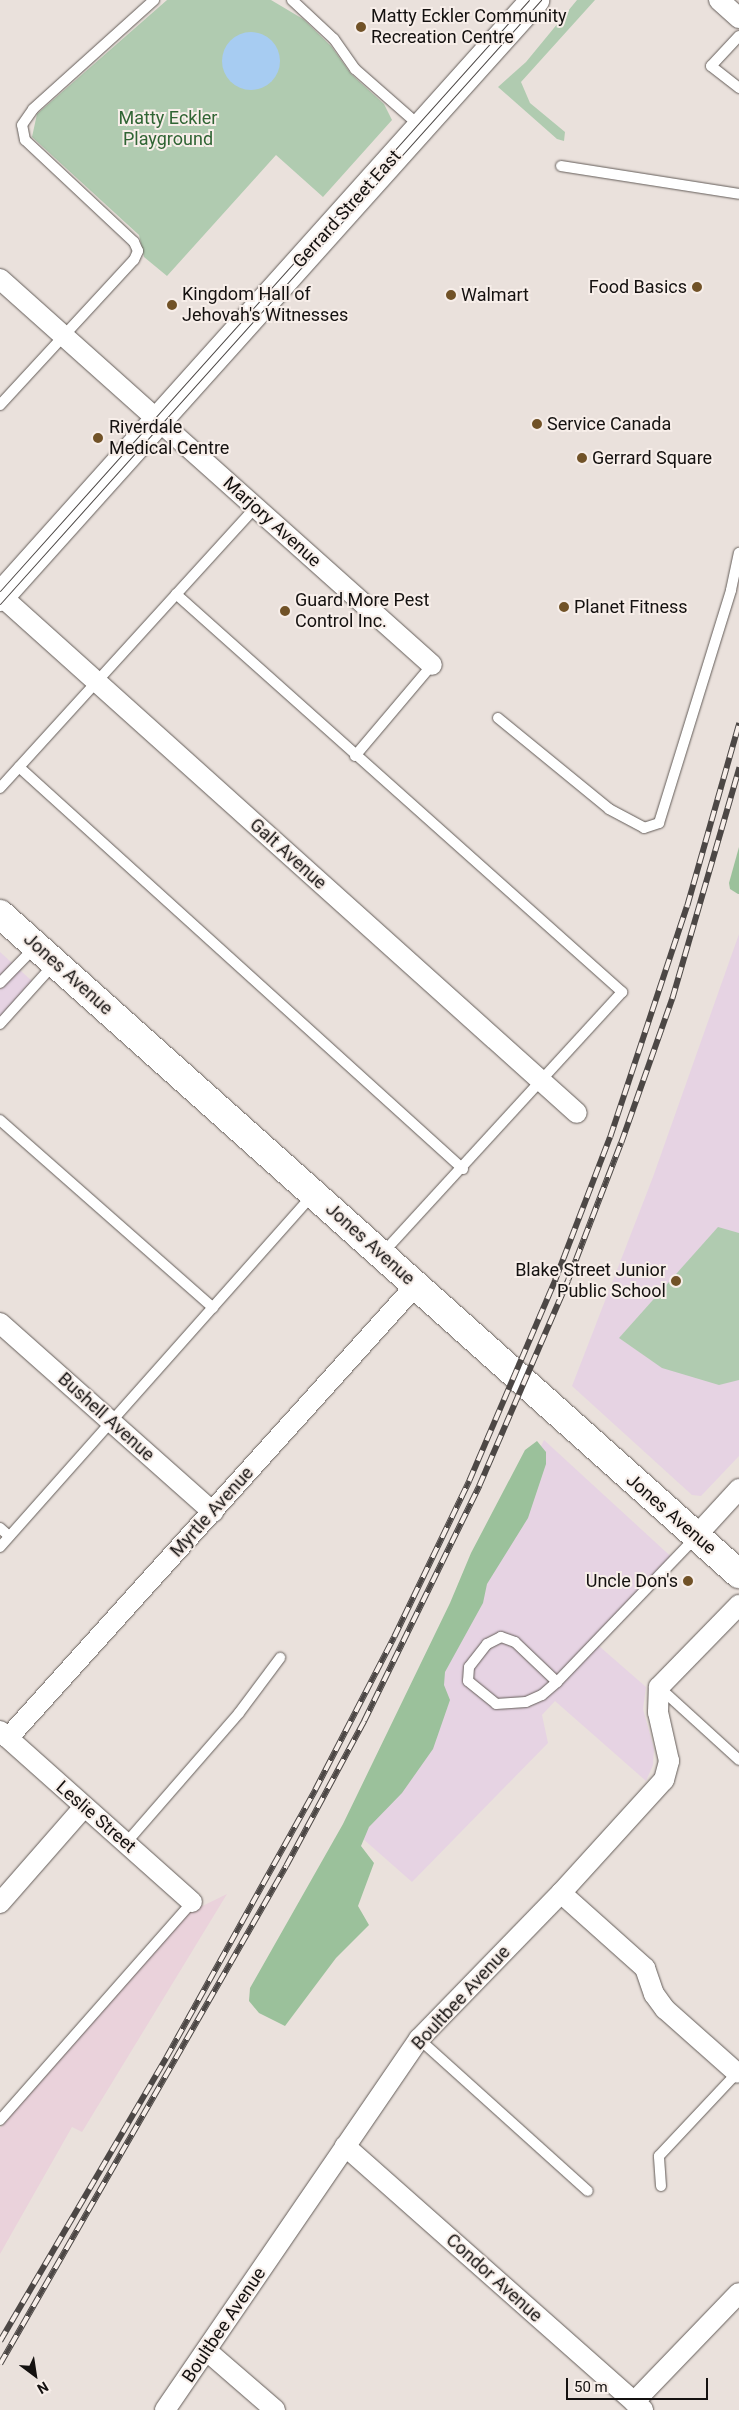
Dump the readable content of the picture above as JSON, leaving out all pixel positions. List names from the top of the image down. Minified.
{"streets":{"street":["Gerrard Street East","Marjory Avenue","Galt Avenue","Jones Avenue","Bushell Avenue","Myrtle Avenue","Leslie Street","Boultbee Avenue","Condor Avenue"]},"crossings":[["Gerrard Street East","Marjory Avenue"],["Gerrard Street East","Galt Avenue"],["Jones Avenue","Myrtle Avenue"],["Bushell Avenue","Myrtle Avenue"],["Myrtle Avenue","Leslie Street"],["Boultbee Avenue","Condor Avenue"]],"parks":["Matty Eckler Playground"],"places":["Matty Eckler Community Recreation Centre","Food Basics","Walmart","Kingdom Hall of Jehovah's Witnesses","Service Canada","Riverdale Medical Centre","Gerrard Square","Planet Fitness","Guard More Pest Control Inc.","Blake Street Junior Public School","Uncle Don's"],"scale_bar":"50 m","north":"bottom right"}
